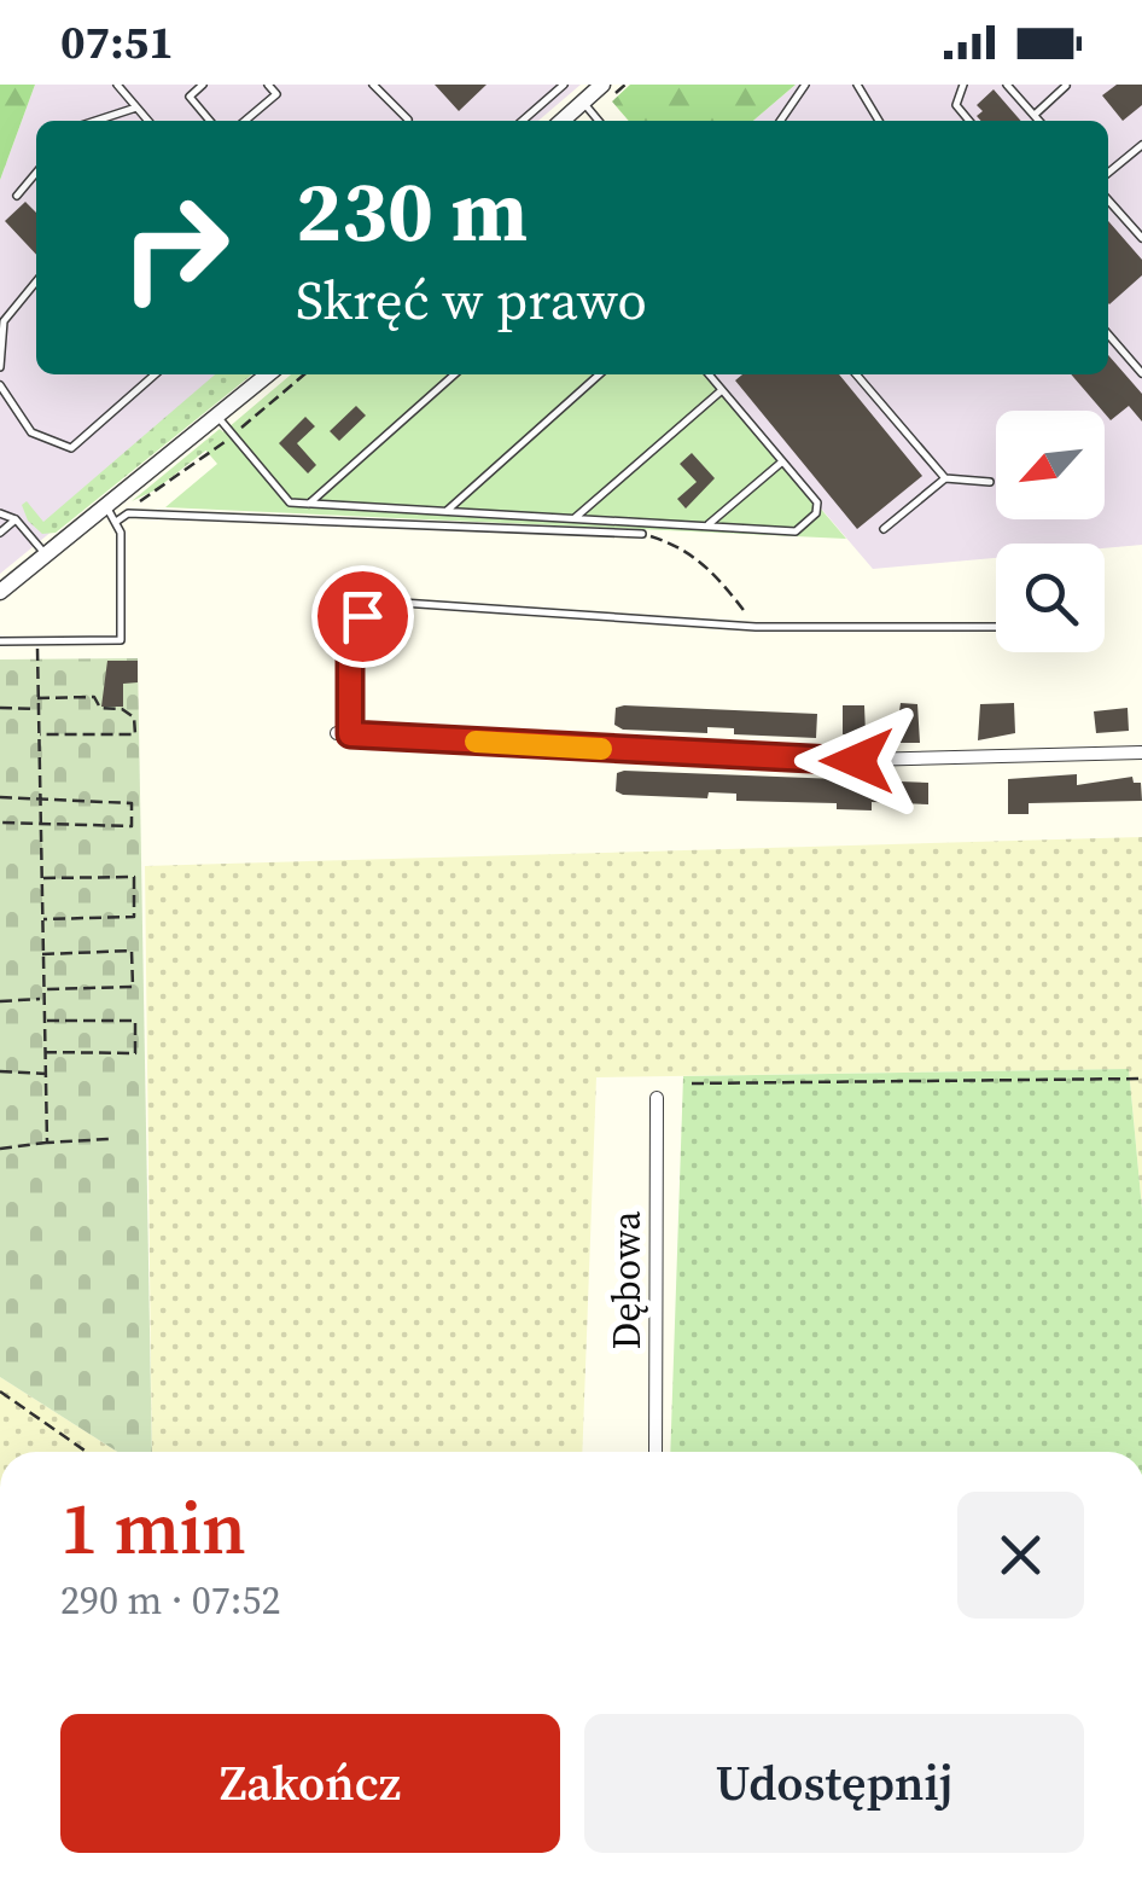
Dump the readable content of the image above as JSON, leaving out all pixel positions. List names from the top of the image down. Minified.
{"streets":{"street":["Dębowa"]},"north":"bottom left","page":{"status":"07:51","turn":["230 m","Skręć w prawo"],"heading":["1 min","290 m · 07:52"],"buttons":["Zakończ","Udostępnij"]}}
